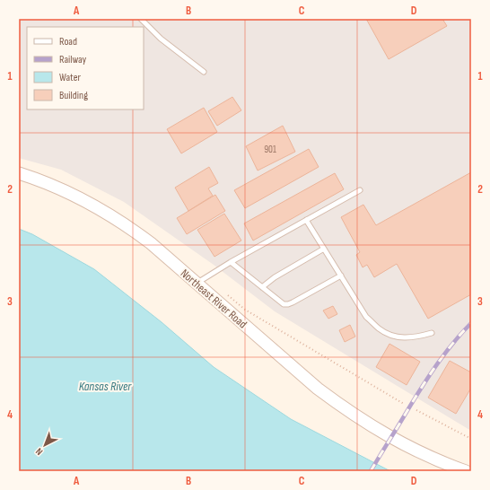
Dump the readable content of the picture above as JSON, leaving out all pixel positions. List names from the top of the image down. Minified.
{"streets":{"street":["Northeast River Road"]},"water":["Kansas River"],"house_numbers":["901"],"legend":["Road","Railway","Water","Building"],"north":"bottom left","grid":{"columns":["A","B","C","D"],"rows":["1","2","3","4"]}}
